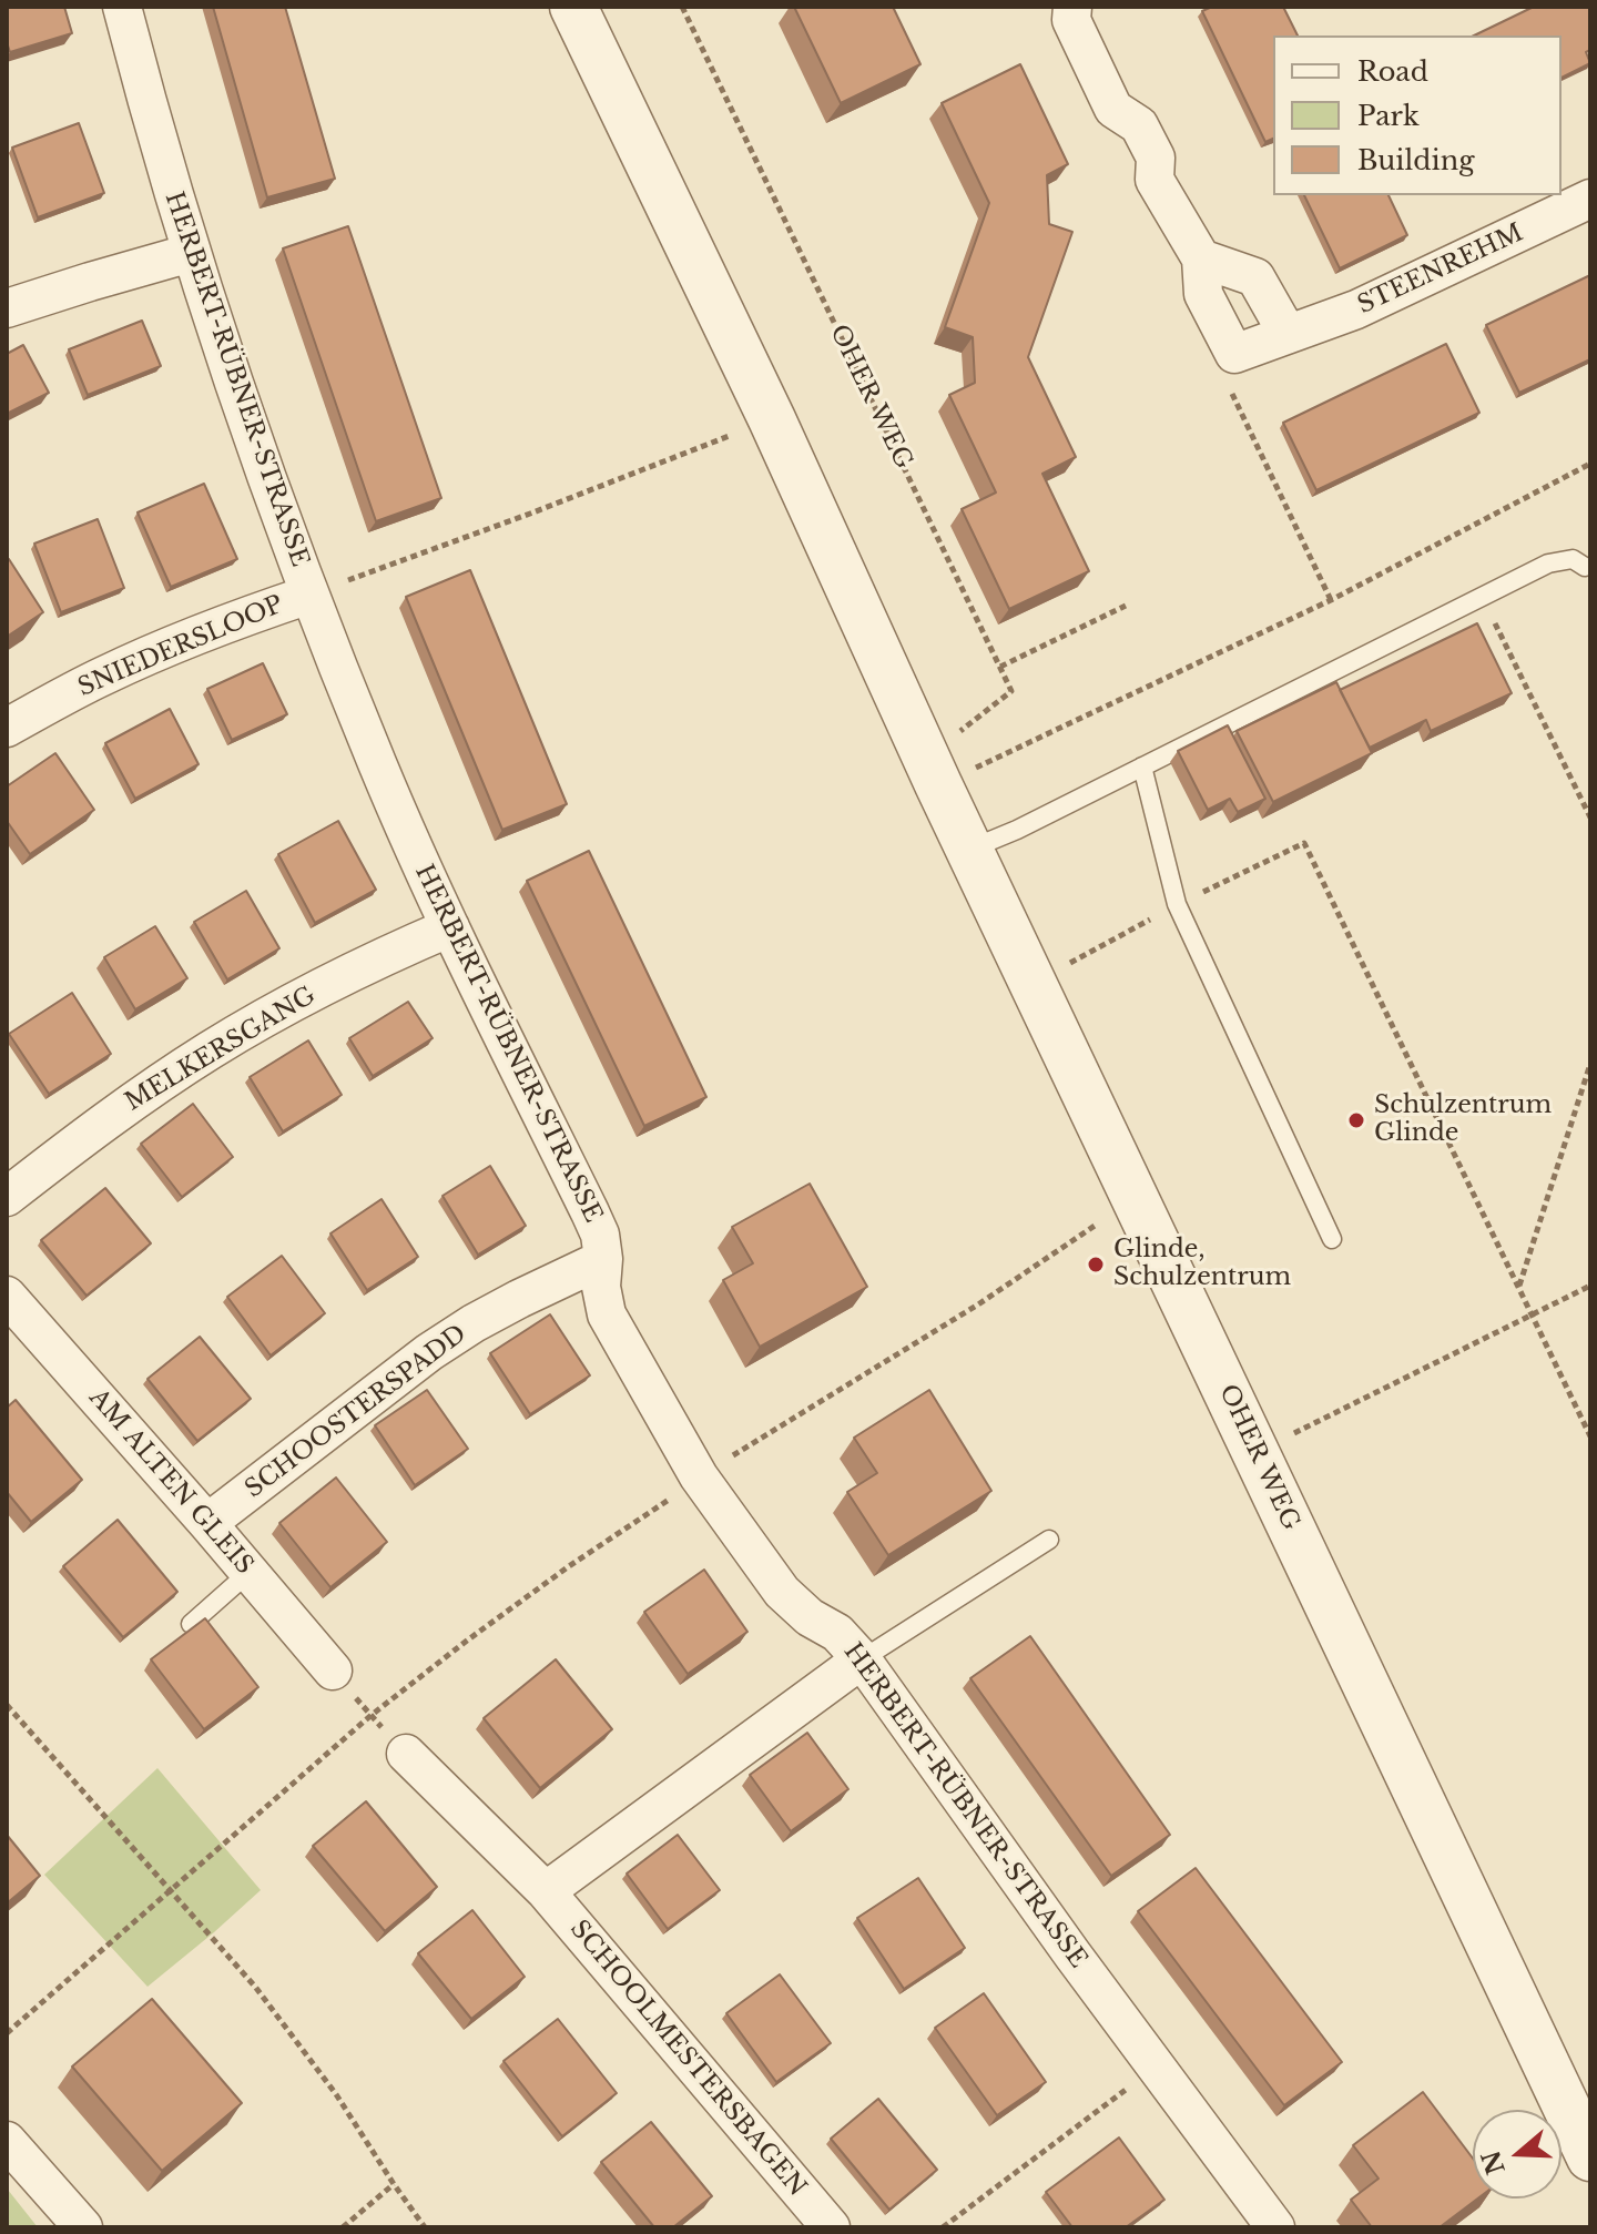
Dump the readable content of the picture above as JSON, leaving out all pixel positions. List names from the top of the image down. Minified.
{"streets":{"street":["STEENREHM","HERBERT-RÜBNER-STRASSE","OHER WEG","SNIEDERSLOOP","MELKERSGANG","SCHOOSTERSPADD","AM ALTEN GLEIS","SCHOOLMESTERSBAGEN"]},"crossings":[["HERBERT-RÜBNER-STRASSE","SNIEDERSLOOP"],["HERBERT-RÜBNER-STRASSE","MELKERSGANG"],["HERBERT-RÜBNER-STRASSE","SCHOOSTERSPADD"],["SCHOOSTERSPADD","AM ALTEN GLEIS"]],"places":["Schulzentrum Glinde","Glinde, Schulzentrum"],"legend":["Road","Park","Building"],"north":"left"}
